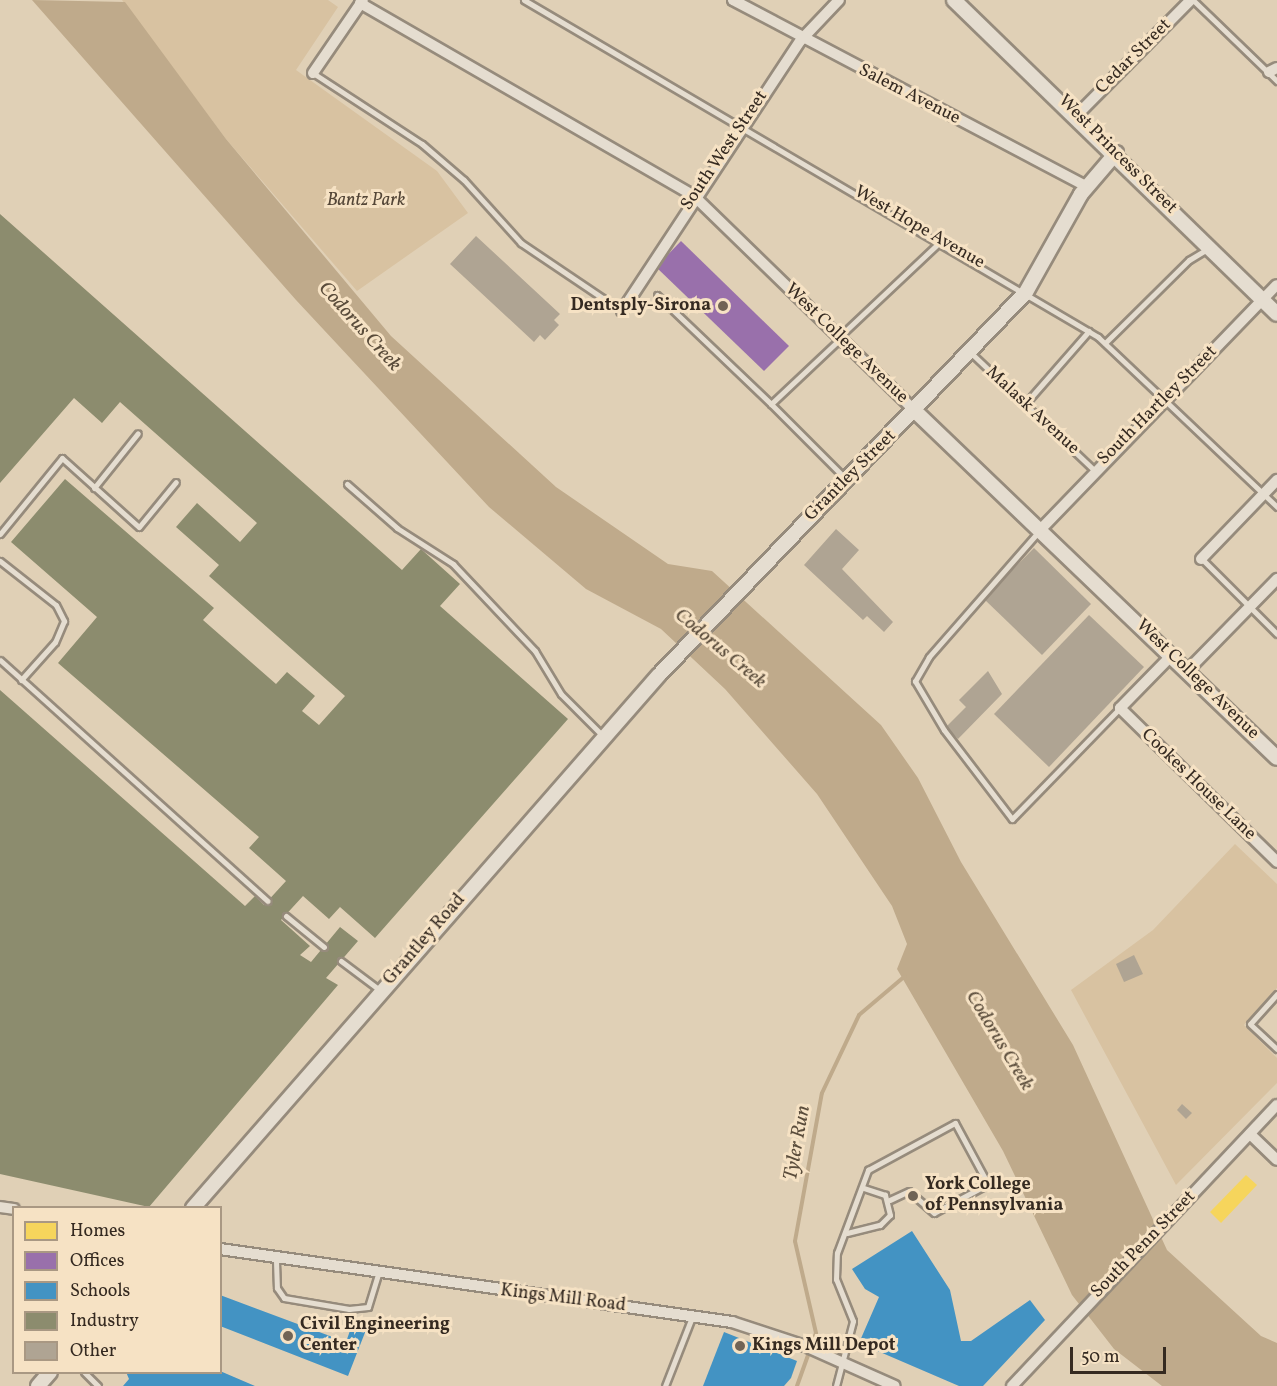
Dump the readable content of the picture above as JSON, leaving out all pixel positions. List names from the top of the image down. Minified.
{"streets":{"street":["Cedar Street","Salem Avenue","South West Street","West Princess Street","West College Avenue","South Hartley Street","Grantley Street","Cookes House Lane","Grantley Road","South Penn Street","Kings Mill Road"],"lane":["West Hope Avenue","Malask Avenue"]},"crossings":[["Cedar Street","West Princess Street"],["Salem Avenue","South West Street"],["Salem Avenue","Grantley Street"],["South West Street","West Hope Avenue"],["South West Street","West College Avenue"],["West Princess Street","South Hartley Street"],["West Princess Street","Grantley Street"],["West Hope Avenue","South Hartley Street"],["West Hope Avenue","Grantley Street"],["West College Avenue","South Hartley Street"],["West College Avenue","Grantley Street"],["South Hartley Street","Malask Avenue"],["Malask Avenue","Grantley Street"],["Grantley Street","Grantley Road"]],"water":["Codorus Creek","Tyler Run"],"parks":["Bantz Park"],"places":["Dentsply-Sirona","York College of Pennsylvania","Civil Engineering Center","Kings Mill Depot"],"legend":["Homes","Offices","Schools","Industry","Other"],"scale_bar":"50 m"}
